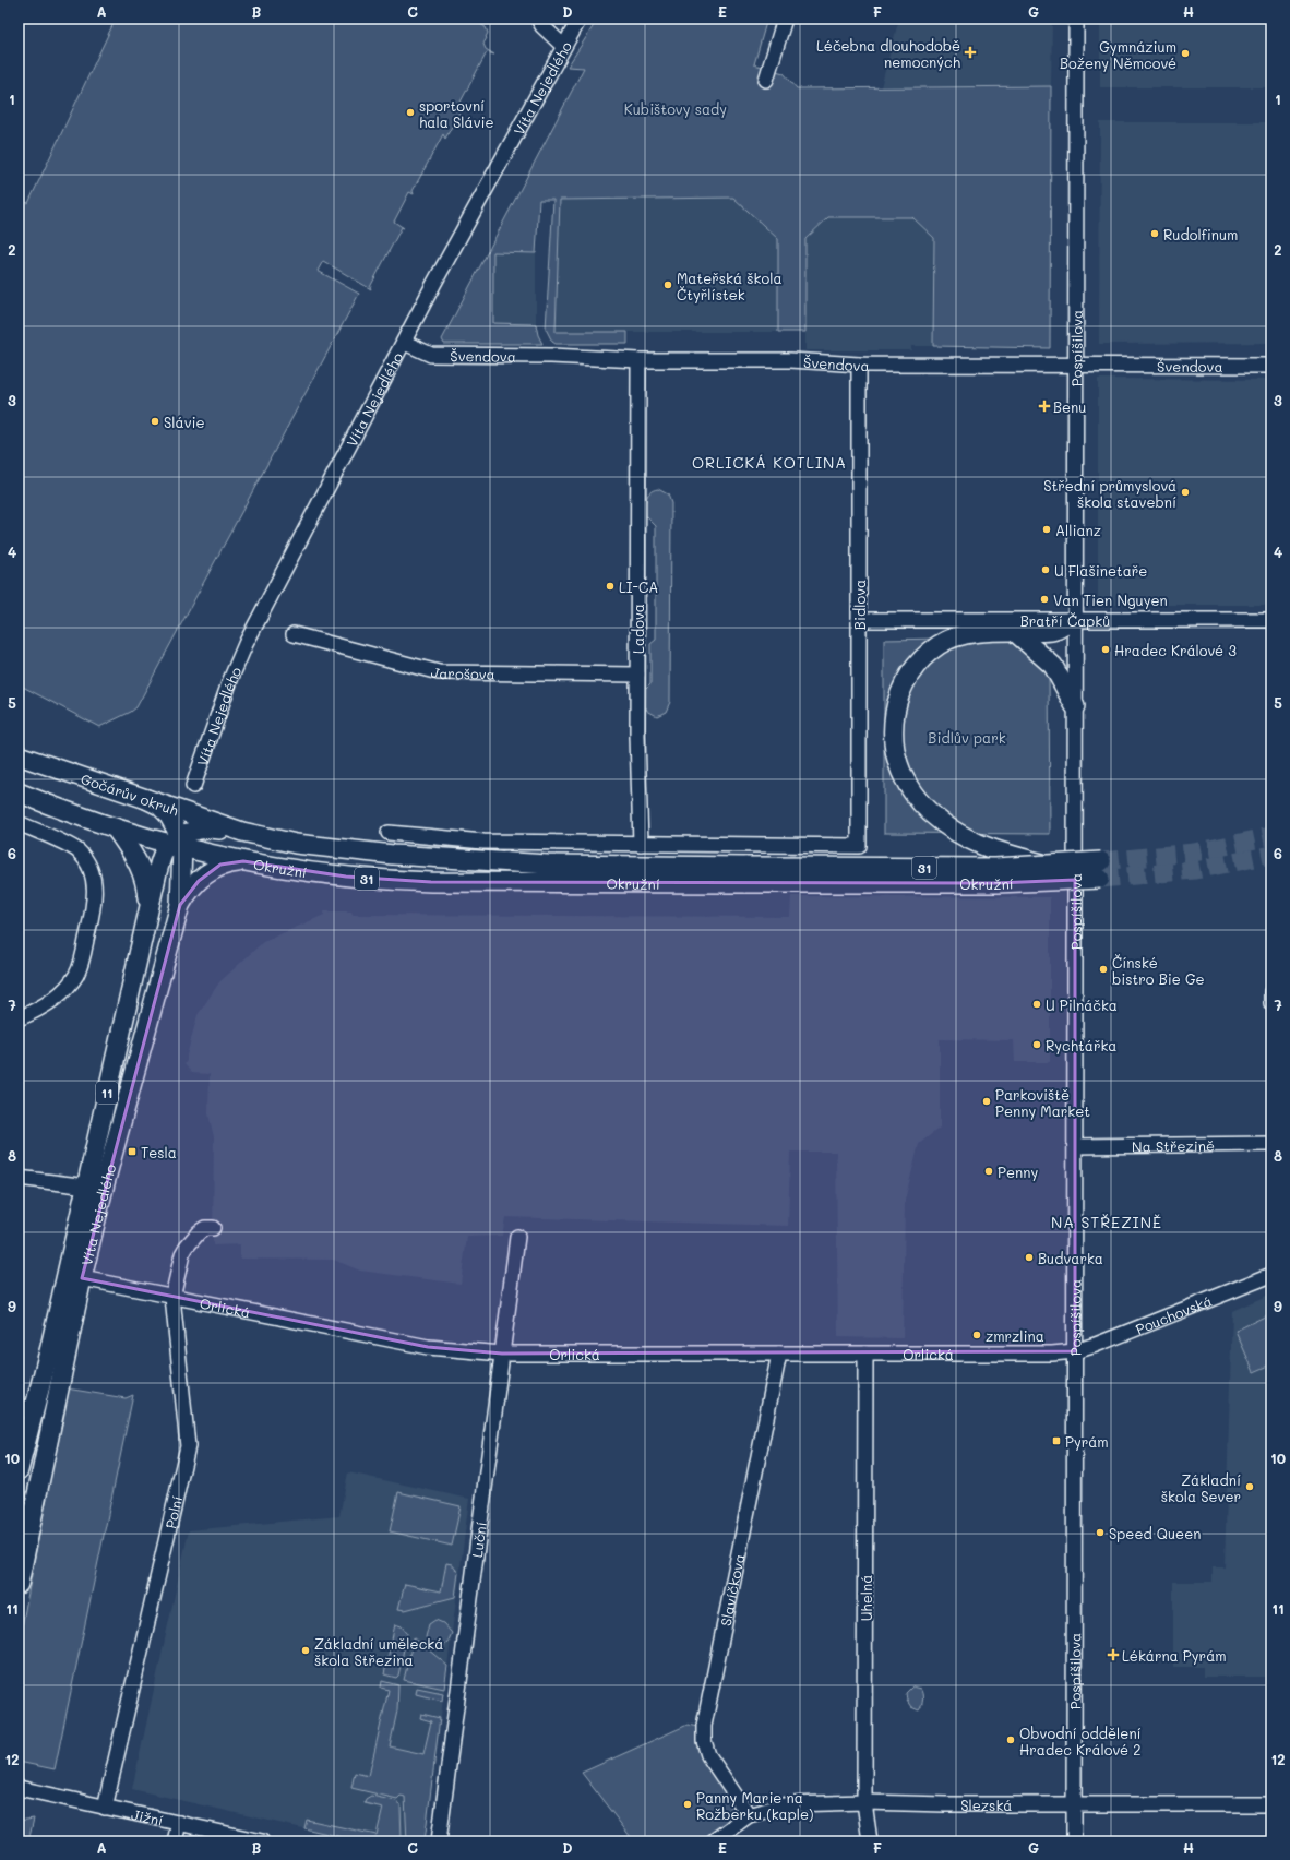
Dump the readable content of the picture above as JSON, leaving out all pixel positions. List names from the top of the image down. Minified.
{"streets":{"main road":["Víta Nejedlého","Gočárův okruh","Okružní","31","11"],"street":["Pospíšilova","Švendova","Bidlova","Bratří Čapků","Ladova","Jarošova","Na Střezině","Orlická","Pouchovská","Polní","Luční","Slavíčkova","Uhelná","Slezská","Jižní"]},"crossings":[["Víta Nejedlého","Švendova"],["Víta Nejedlého","Okružní"],["Víta Nejedlého","31"],["Víta Nejedlého","Orlická"],["Pospíšilova","Švendova"],["Pospíšilova","Bratří Čapků"],["Pospíšilova","Na Střezině"],["Pospíšilova","Orlická"],["Pospíšilova","Pouchovská"],["Pospíšilova","Slezská"],["Švendova","Bidlova"],["Švendova","Ladova"],["Bidlova","Bratří Čapků"],["Bidlova","Ladova"],["Ladova","Jarošova"],["Gočárův okruh","Okružní"],["Okružní","31"],["Orlická","Pouchovská"],["Orlická","Polní"],["Orlická","Luční"],["Orlická","Slavíčkova"],["Orlická","Uhelná"],["Polní","Jižní"],["Slavíčkova","Slezská"],["Uhelná","Slezská"]],"districts":["ORLICKÁ KOTLINA","NA STŘEZINĚ"],"parks":["Kubištovy sady","Bidlův park"],"places":{"health":["Léčebna dlouhodobě nemocných","Benu","Lékárna Pyrám"],"other":["Gymnázium Boženy Němcové","sportovní hala Slávie","Rudolfinum","Mateřská škola Čtyřlístek","Slávie","Střední průmyslová škola stavební","Allianz","U Flašinetaře","LI-CA","Van Tien Nguyen","Hradec Králové 3","Čínské bistro Bie Ge","U Pilnáčka","Rychtářka","Parkoviště Penny Market","Penny","Budvarka","zmrzlina","Základní škola Sever","Speed Queen","Základní umělecká škola Střezina","Obvodní oddělení Hradec Králové 2","Panny Marie na Rožberku (kaple)"],"transit":["Tesla","Pyrám"]},"grid":{"columns":["A","B","C","D","E","F","G","H"],"rows":["1","2","3","4","5","6","7","8","9","10","11","12"]}}
